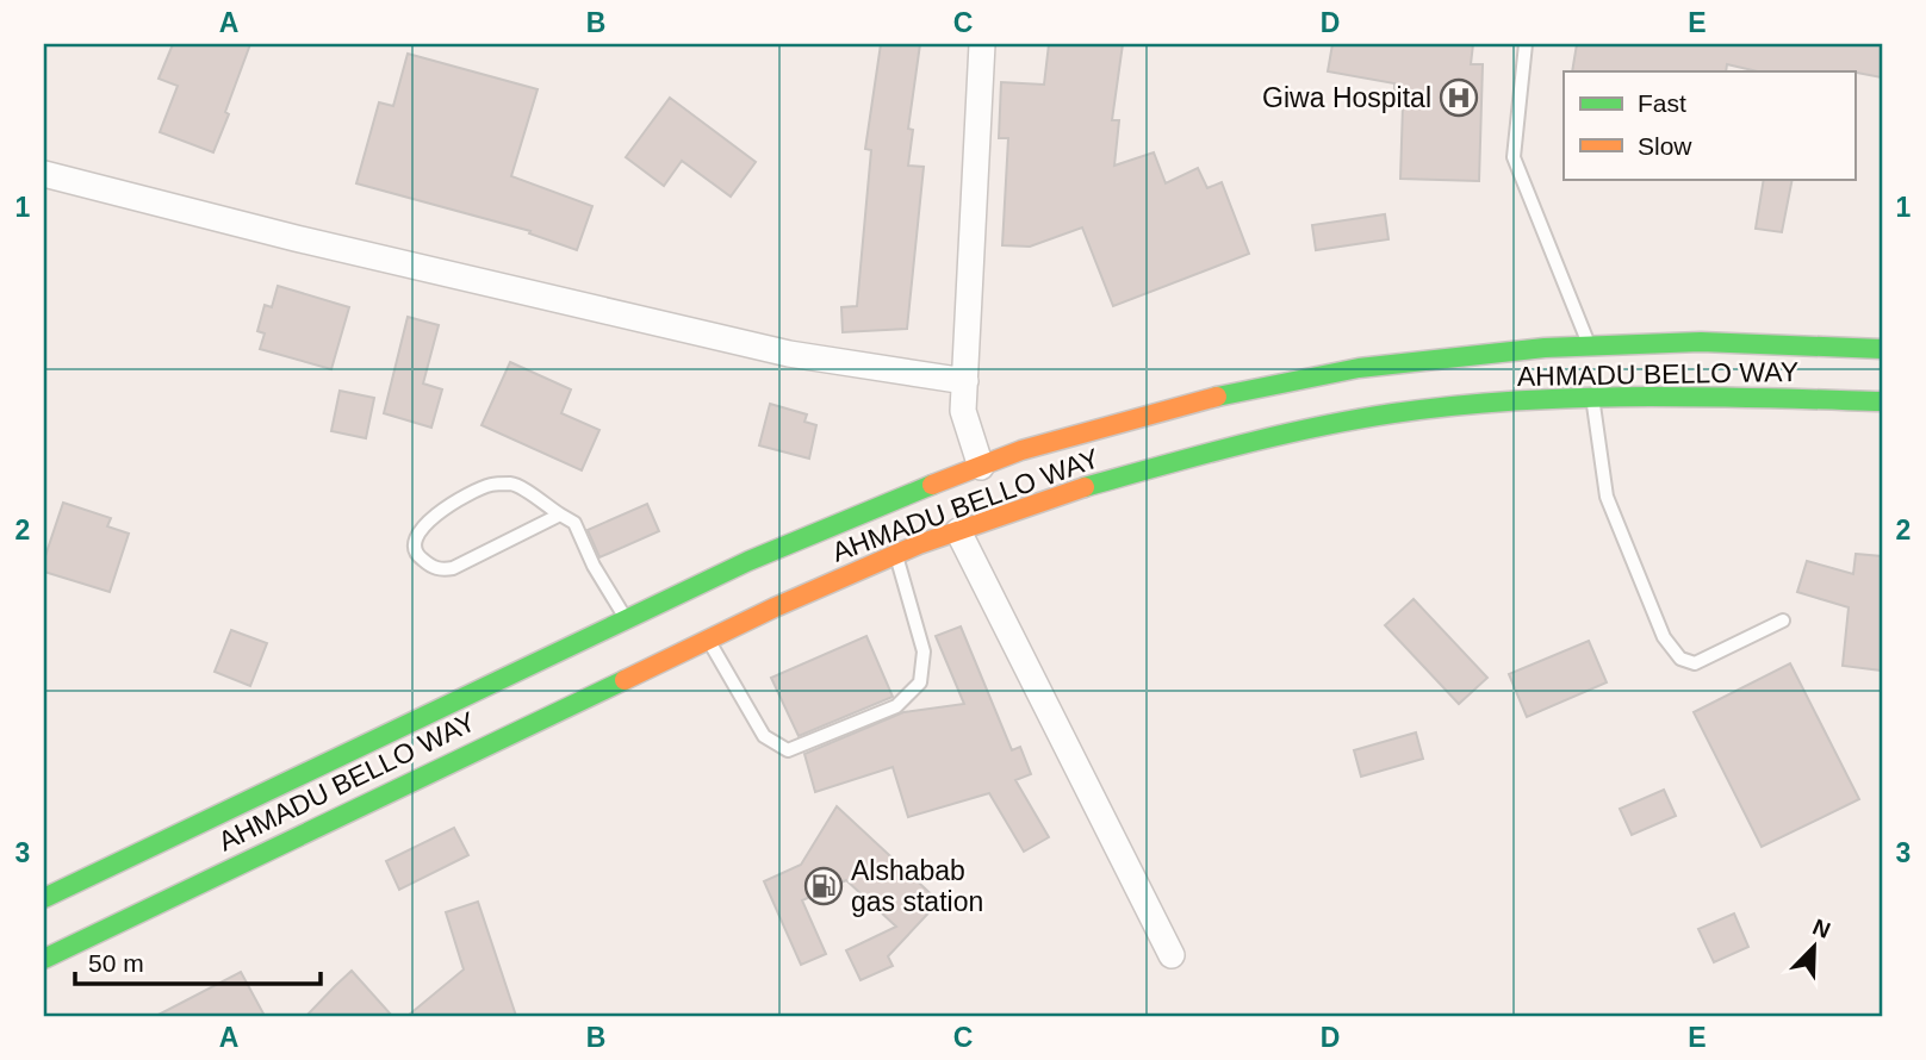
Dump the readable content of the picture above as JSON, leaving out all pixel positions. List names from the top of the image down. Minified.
{"streets":{"main road":["AHMADU BELLO WAY"]},"places":{"hospital":["Giwa Hospital"],"fuel station":["Alshabab gas station"]},"legend":["Fast","Slow"],"scale_bar":"50 m","north":"top right","grid":{"columns":["A","B","C","D","E"],"rows":["1","2","3"]}}
